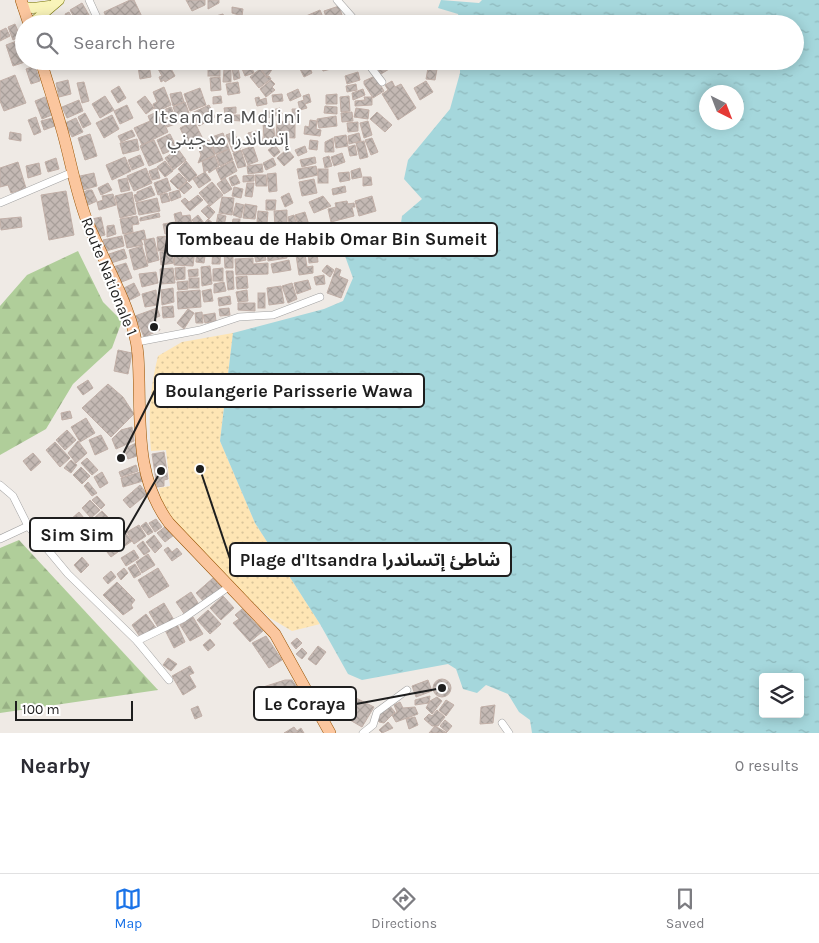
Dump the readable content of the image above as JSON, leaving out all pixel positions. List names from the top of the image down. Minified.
{"streets":{"main road":["Route Nationale 1"]},"districts":["Itsandra Mdjini إتساندرا مدجيني"],"places":["Tombeau de Habib Omar Bin Sumeit","Boulangerie Parisserie Wawa","Plage d'Itsandra شاطئ إتساندرا","Sim Sim","Le Coraya"],"scale_bar":"100 m","north":"bottom right","page":{"search":"Search here","scale":"100 m","heading":["Nearby","0 results"],"nav":["Map","Directions","Saved"]}}
